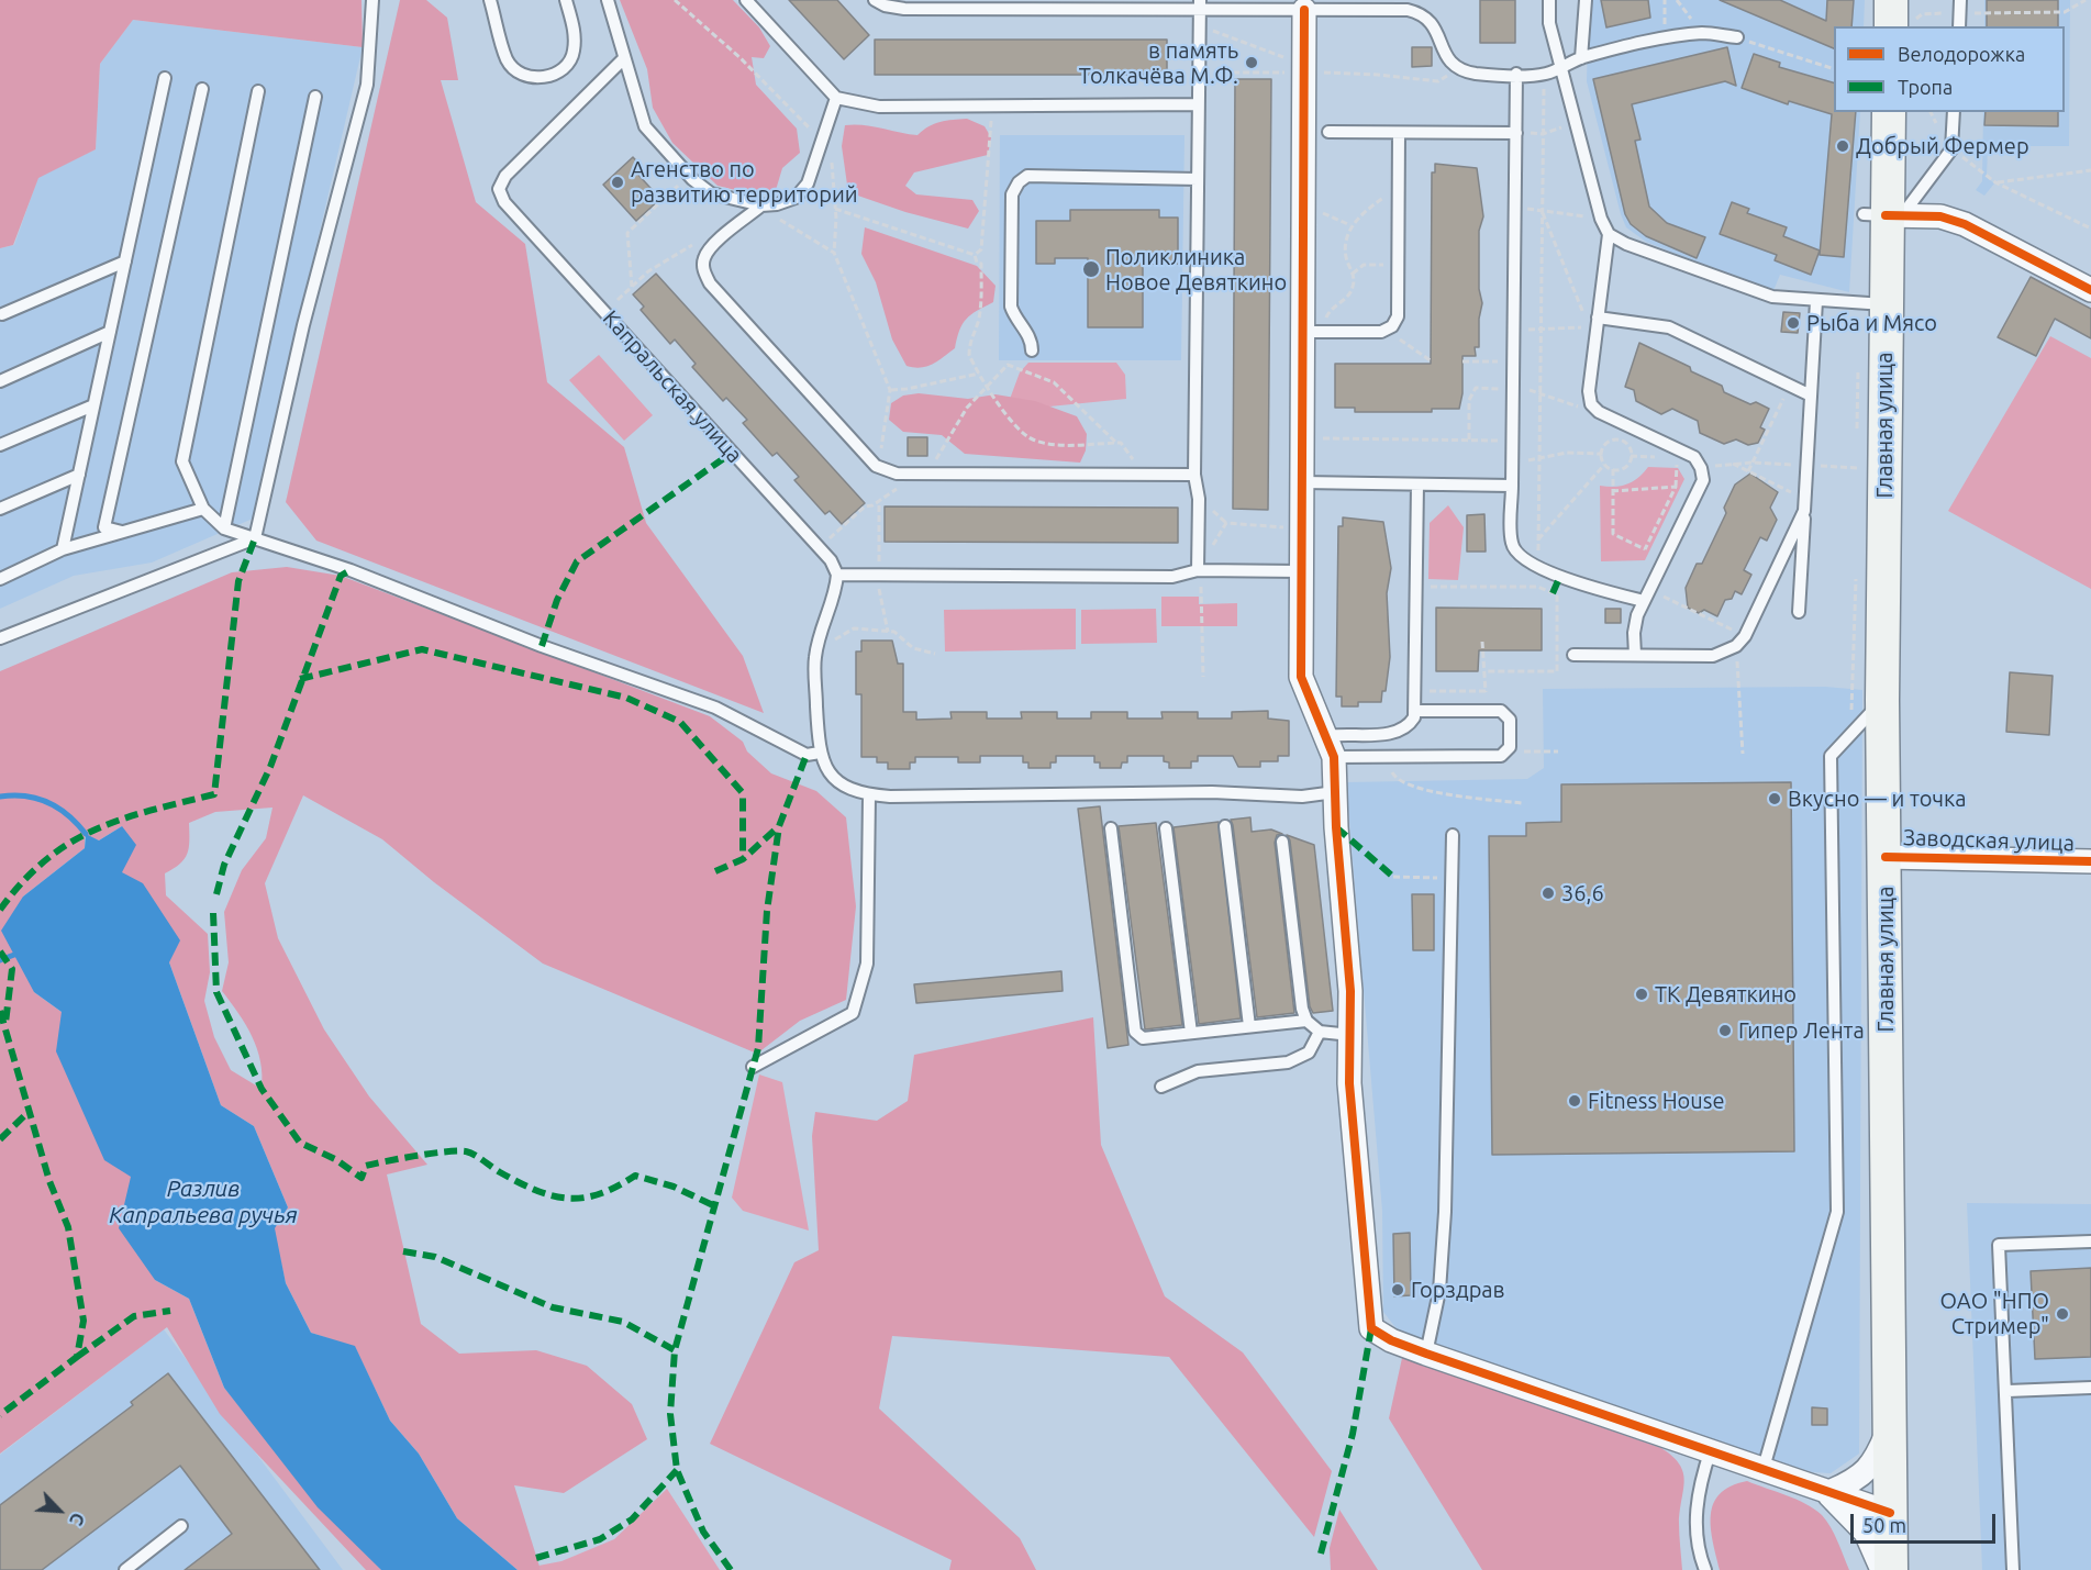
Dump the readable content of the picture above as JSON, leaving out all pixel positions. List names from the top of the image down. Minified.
{"streets":{"main road":["Главная улица"],"street":["Заводская улица"],"lane":["Капральская улица"]},"crossings":[["Главная улица","Заводская улица"]],"water":["Разлив Капральева ручья"],"places":["в память Толкачёва М.Ф.","Добрый Фермер","Агенство по развитию территорий","Поликлиника Новое Девяткино","Рыба и Мясо","Вкусно — и точка","36,6","ТК Девяткино","Гипер Лента","Fitness House","Горздрав","ОАО \"НПО Стример\""],"legend":["Велодорожка","Тропа"],"scale_bar":"50 m","north":"bottom right"}
